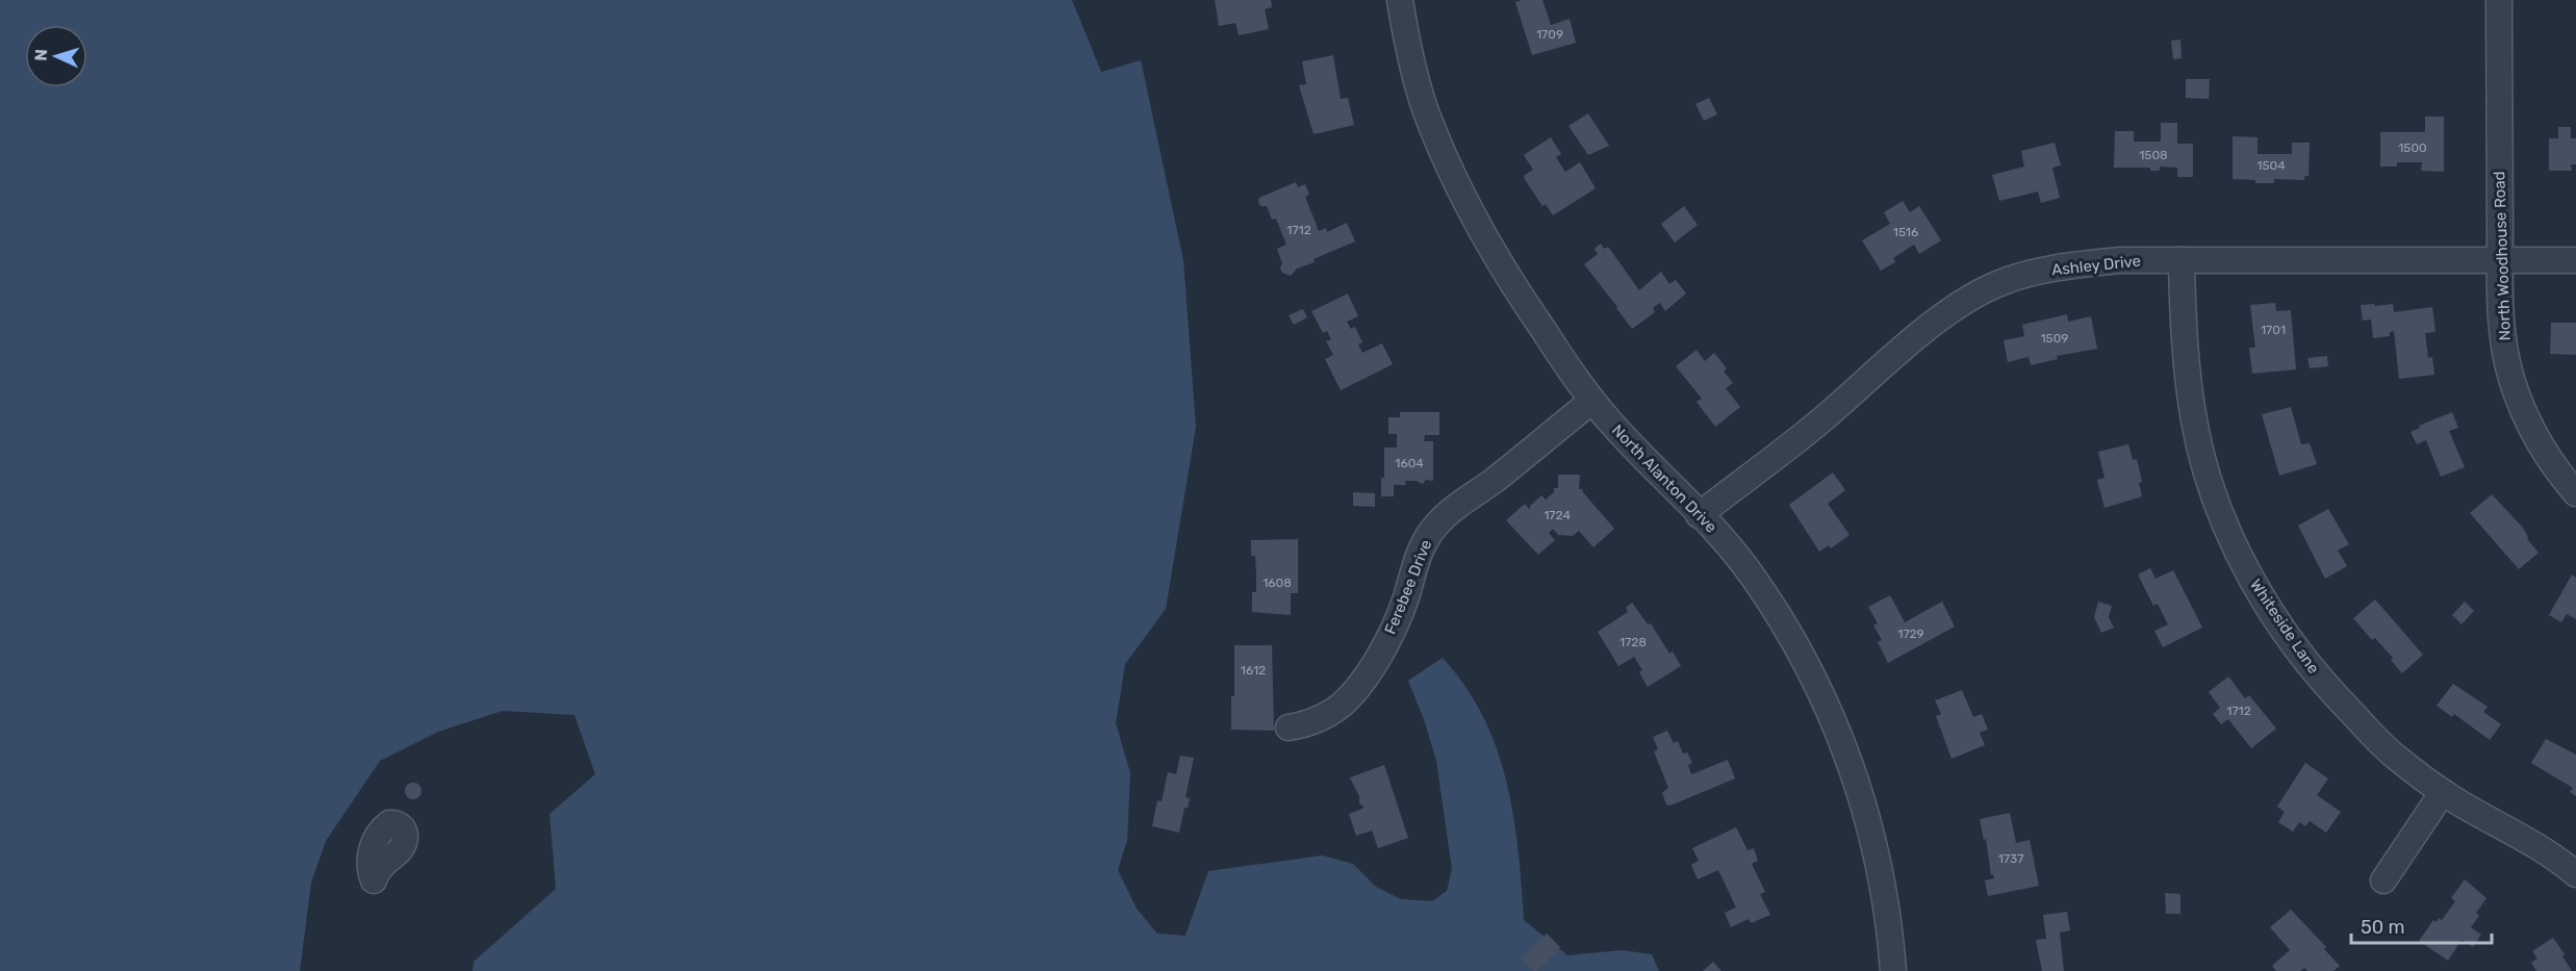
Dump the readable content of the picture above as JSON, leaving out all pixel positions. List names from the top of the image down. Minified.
{"streets":{"street":["North Woodhouse Road","Ashley Drive","North Alanton Drive","Ferebee Drive","Whiteside Lane"]},"crossings":[["North Woodhouse Road","Ashley Drive"],["Ashley Drive","North Alanton Drive"],["Ashley Drive","Whiteside Lane"],["North Alanton Drive","Ferebee Drive"]],"house_numbers":["1709","1500","1508","1504","1712","1516","1701","1509","1604","1724","1608","1729","1728","1612","1712","1737"],"scale_bar":"50 m","north":"left"}
